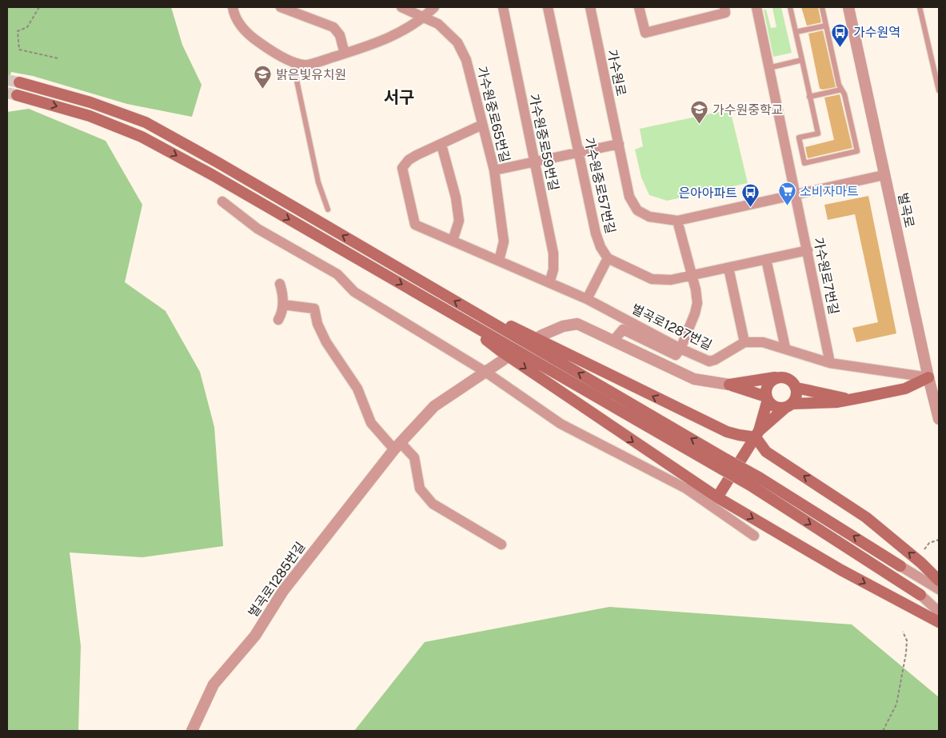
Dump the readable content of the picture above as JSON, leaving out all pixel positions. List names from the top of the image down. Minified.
{"streets":{"street":["가수원로","가수원중로65번길","가수원중로59번길","가수원중로57번길","벌곡로","가수원로7번길","벌곡로1287번길","벌곡로1285번길"]},"crossings":[["가수원로","벌곡로"],["가수원로","가수원로7번길"],["가수원중로65번길","벌곡로1287번길"],["가수원중로59번길","벌곡로1287번길"]],"districts":["서구"],"places":{"bus stop":["가수원역","은아아파트"],"school or university":["밝은빛유치원","가수원중학교"],"supermarket":["소비자마트"]}}
